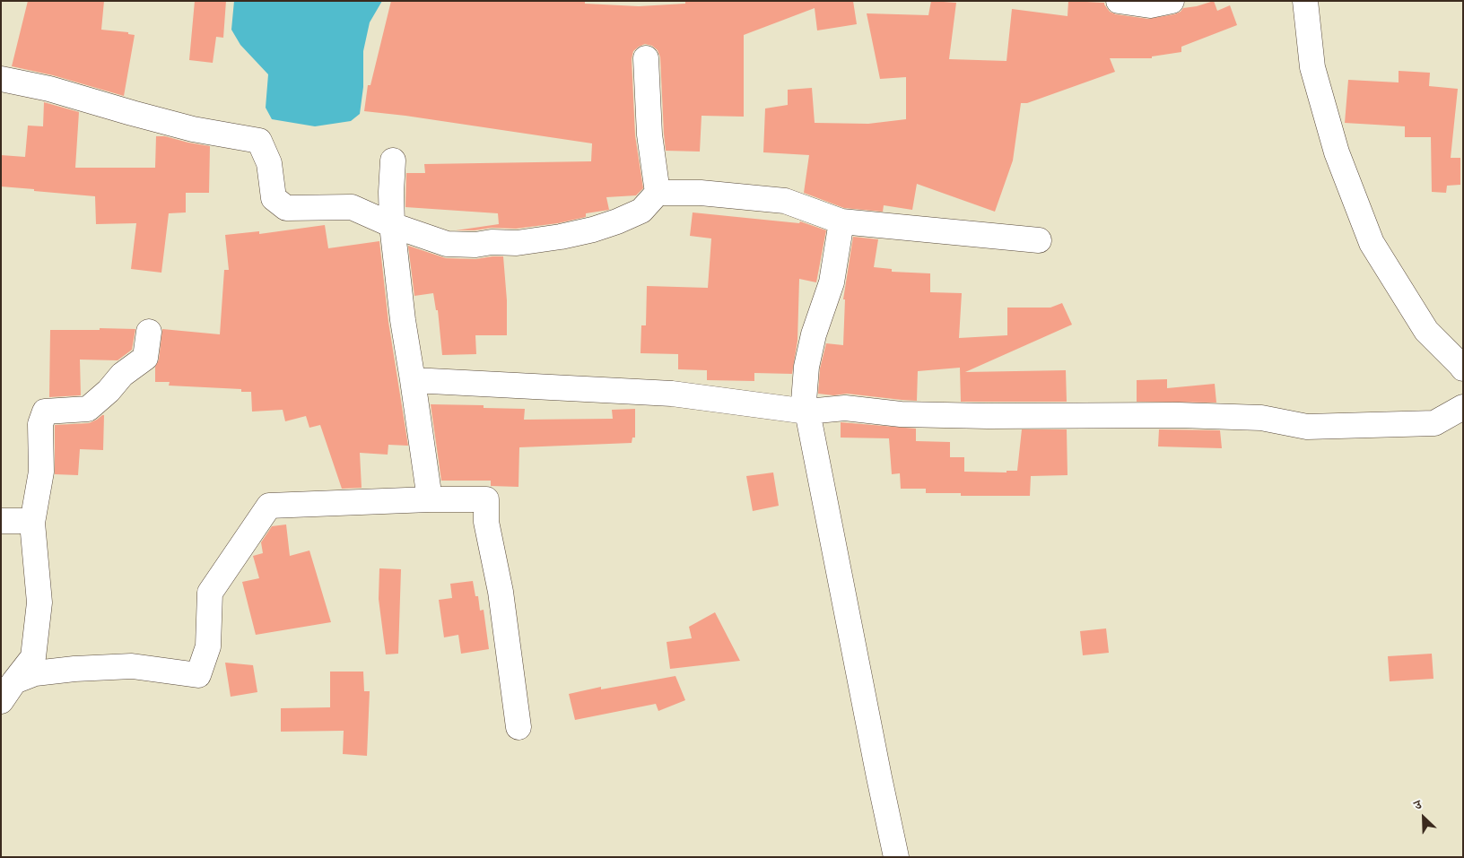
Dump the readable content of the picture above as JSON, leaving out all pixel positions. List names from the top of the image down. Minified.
{"north":"top left"}
